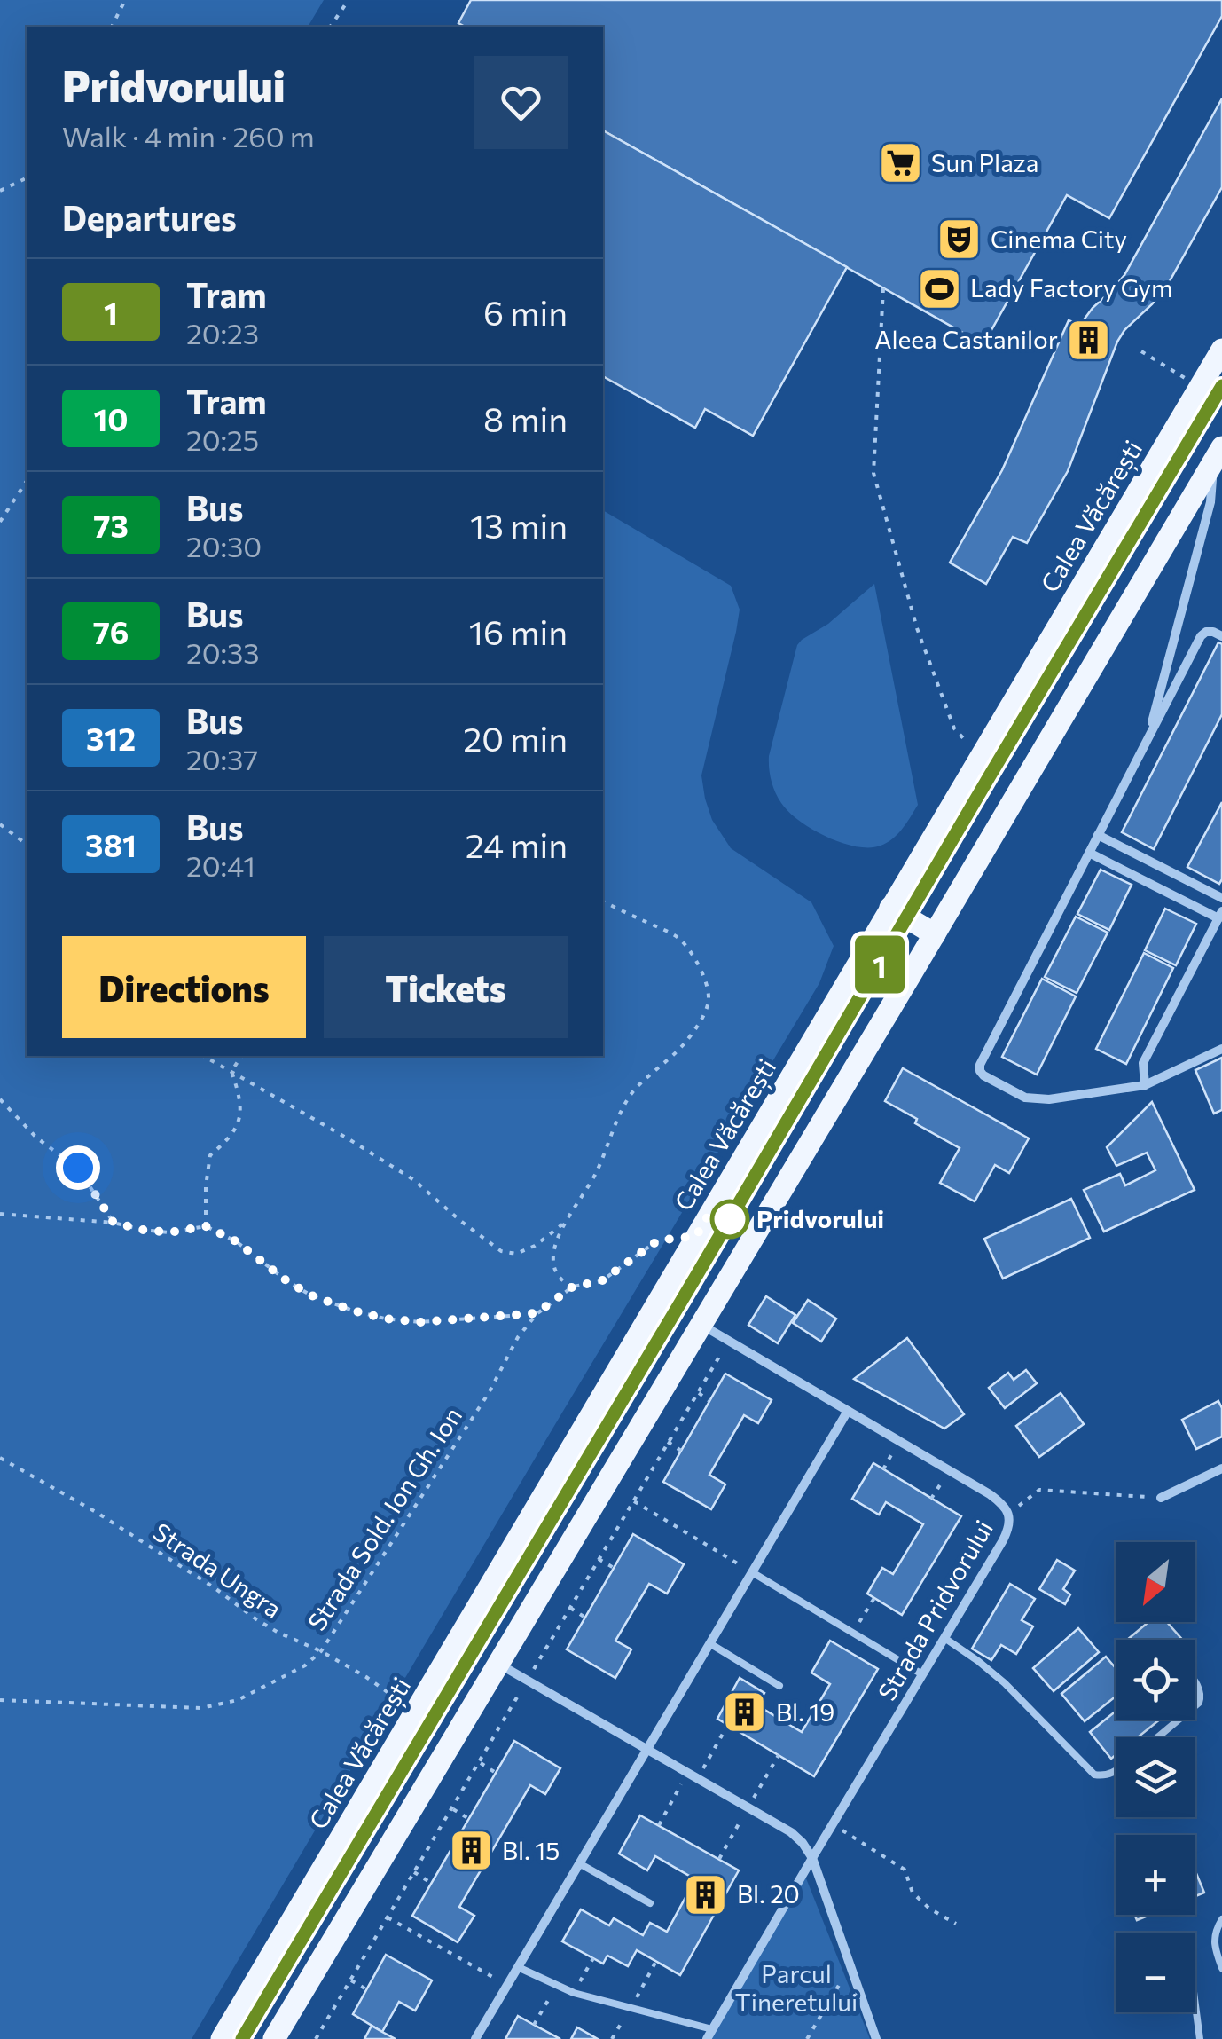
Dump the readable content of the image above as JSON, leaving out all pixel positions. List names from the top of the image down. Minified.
{"streets":{"main road":["Calea Văcărești"],"street":["Strada Pridvorului"],"path":["Strada Sold. Ion Gh. Ion","Strada Ungra"]},"crossings":[["Calea Văcărești","Strada Ungra"],["Strada Sold. Ion Gh. Ion","Strada Ungra"]],"parks":["Parcul Tineretului"],"places":{"supermarket":["Sun Plaza"],"theatre":["Cinema City"],"sports":["Lady Factory Gym"],"building":["Aleea Castanilor","Bl. 19","Bl. 15","Bl. 20"],"other":["Pridvorului"]},"lines":["tram line 1"],"north":"bottom left","page":{"on_map":"1","heading":[["Pridvorului","Walk · 4 min · 260 m"],"Departures"],"list":[{"mark":"1","name":"Tram","note":"20:23","value":"6 min"},{"mark":"10","name":"Tram","note":"20:25","value":"8 min"},{"mark":"73","name":"Bus","note":"20:30","value":"13 min"},{"mark":"76","name":"Bus","note":"20:33","value":"16 min"},{"mark":"312","name":"Bus","note":"20:37","value":"20 min"},{"mark":"381","name":"Bus","note":"20:41","value":"24 min"}],"buttons":["Directions","Tickets"],"map_buttons":["+","−"]}}
